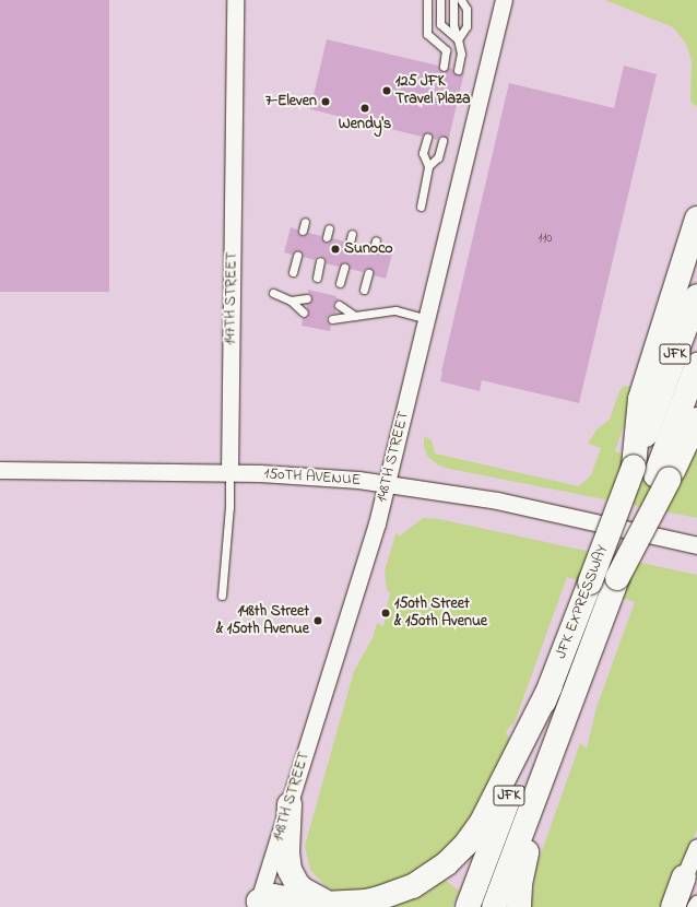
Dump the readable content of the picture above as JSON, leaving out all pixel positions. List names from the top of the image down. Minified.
{"streets":{"highway":["JFK","JFK EXPRESSWAY"],"street":["147TH STREET","148TH STREET","150TH AVENUE"]},"crossings":[["147TH STREET","150TH AVENUE"],["148TH STREET","150TH AVENUE"]],"places":["125 JFK Travel Plaza","7-Eleven","Wendy's","Sunoco","150th Street & 150th Avenue","148th Street & 150th Avenue"],"house_numbers":["110"]}
